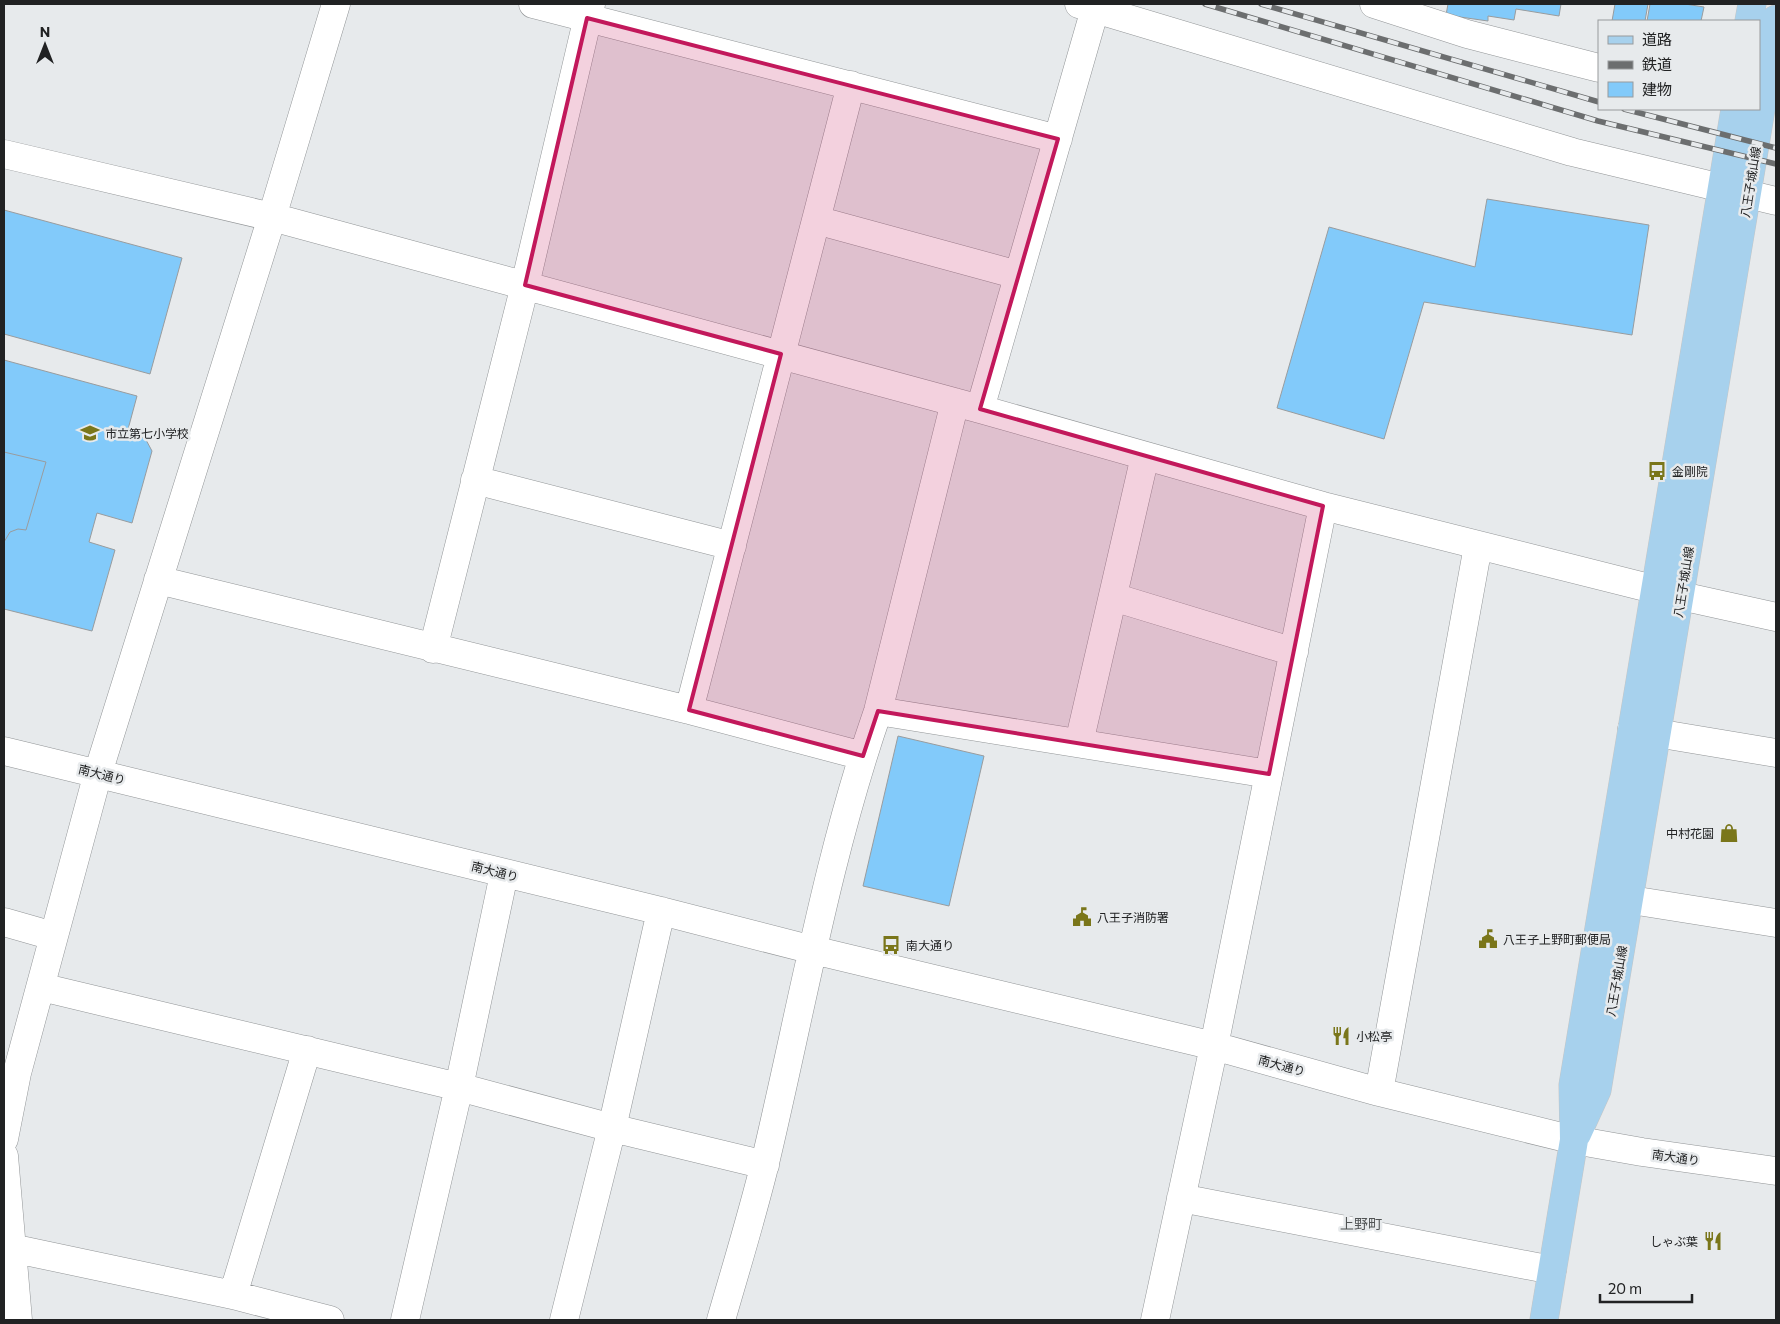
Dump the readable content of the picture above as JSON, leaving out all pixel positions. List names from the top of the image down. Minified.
{"streets":{"main road":["八王子城山線"],"street":["南大通り"]},"crossings":[["八王子城山線","南大通り"]],"districts":["上野町"],"places":{"school or university":["市立第七小学校"],"bus stop":["金剛院","南大通り"],"shop":["中村花園"],"public building":["八王子消防署","八王子上野町郵便局"],"restaurant":["小松亭","しゃぶ葉"]},"legend":["道路","鉄道","建物"],"scale_bar":"20 m","north":"top"}
